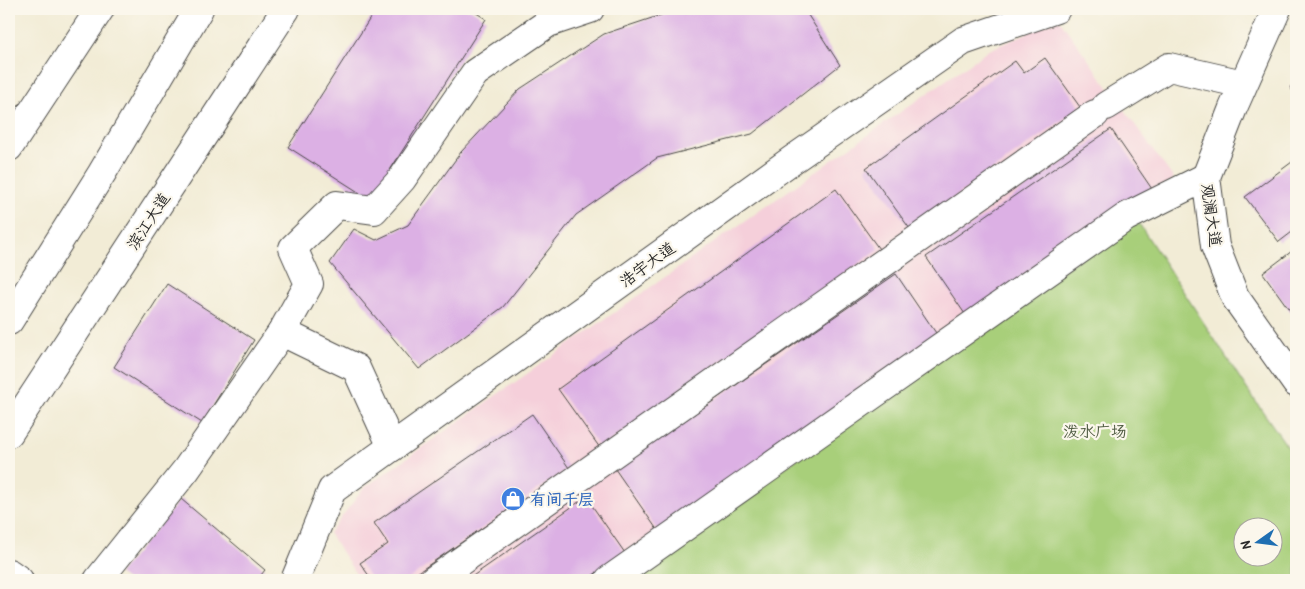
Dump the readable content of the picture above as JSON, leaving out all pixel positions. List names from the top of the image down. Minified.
{"streets":{"street":["观澜大道","滨江大道","浩宇大道"]},"parks":["泼水广场"],"places":{"shop":["有间千层"]},"north":"left"}
